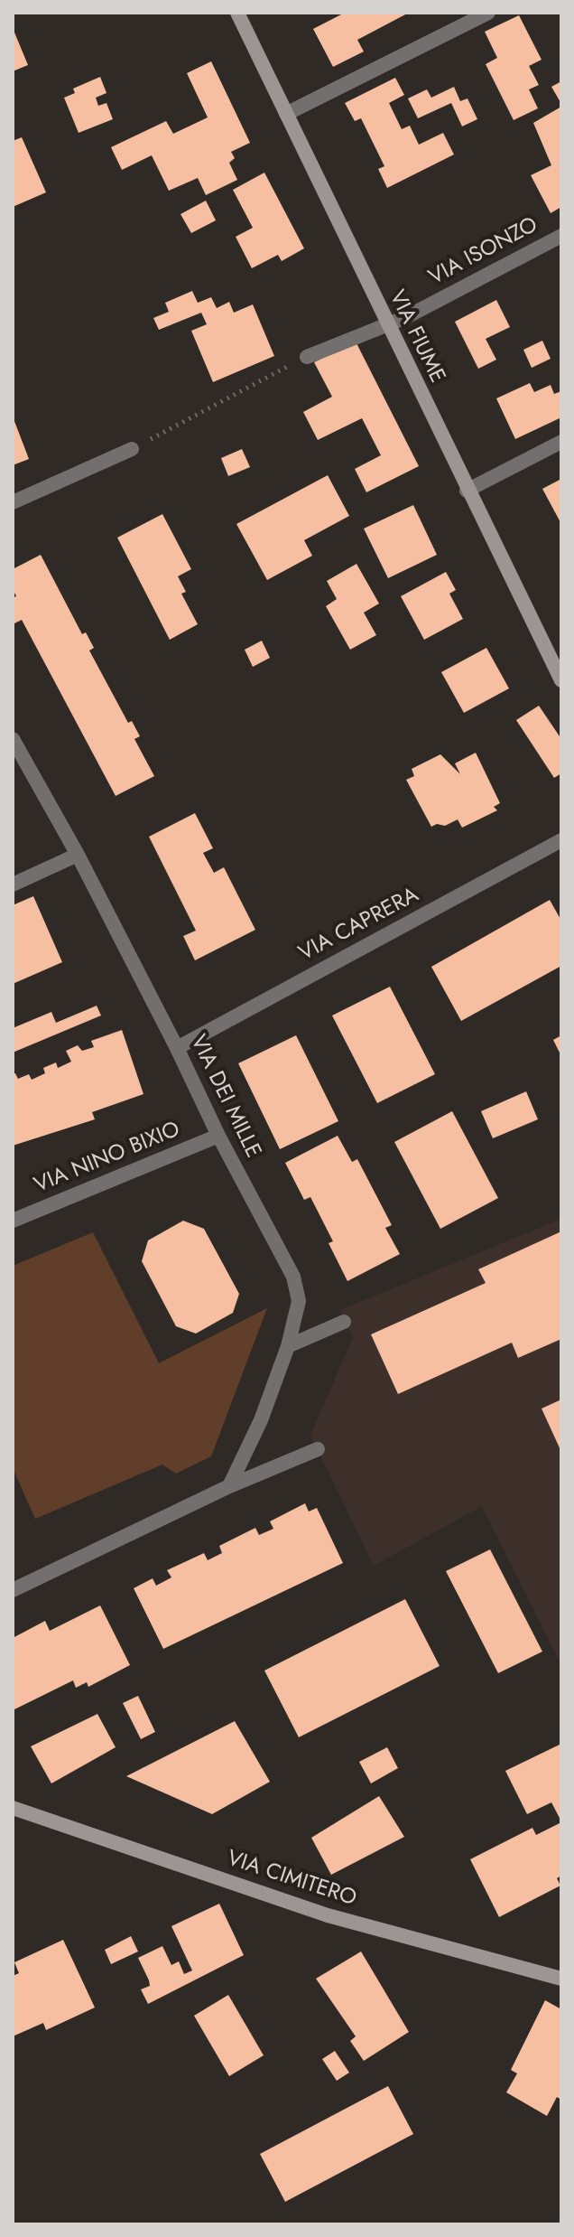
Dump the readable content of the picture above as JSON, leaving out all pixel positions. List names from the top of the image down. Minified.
{"streets":{"main road":["VIA FIUME","VIA CIMITERO"],"street":["VIA ISONZO","VIA CAPRERA","VIA DEI MILLE","VIA NINO BIXIO"]},"crossings":[["VIA ISONZO","VIA FIUME"],["VIA CAPRERA","VIA DEI MILLE"],["VIA DEI MILLE","VIA NINO BIXIO"]]}
